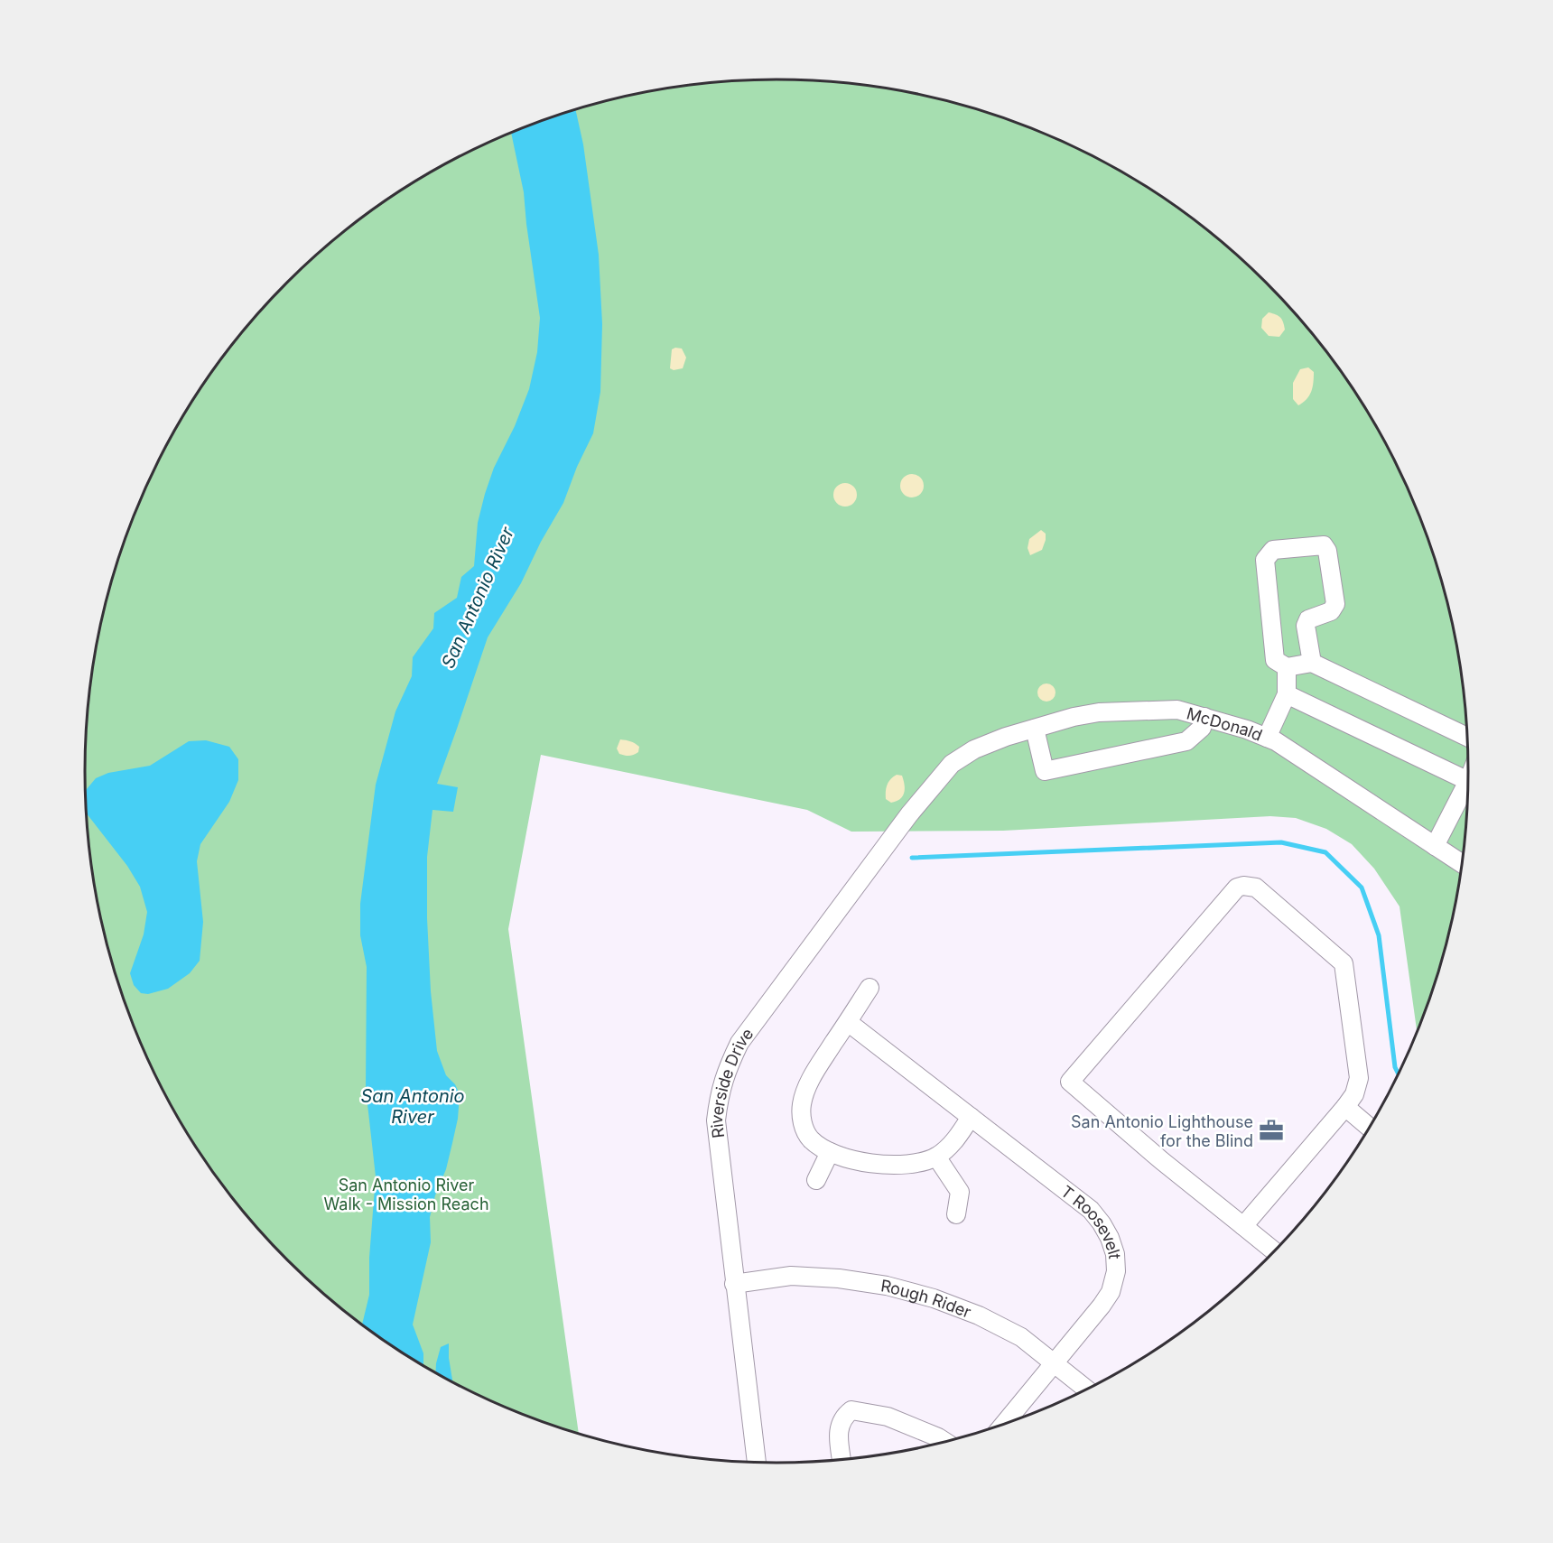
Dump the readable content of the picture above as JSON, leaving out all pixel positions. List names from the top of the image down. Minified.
{"streets":{"street":["McDonald","Riverside Drive","T Roosevelt","Rough Rider"]},"crossings":[["McDonald","Riverside Drive"],["Riverside Drive","Rough Rider"],["T Roosevelt","Rough Rider"]],"water":["San Antonio River"],"parks":["San Antonio River Walk - Mission Reach"],"places":{"office":["San Antonio Lighthouse for the Blind"]}}
